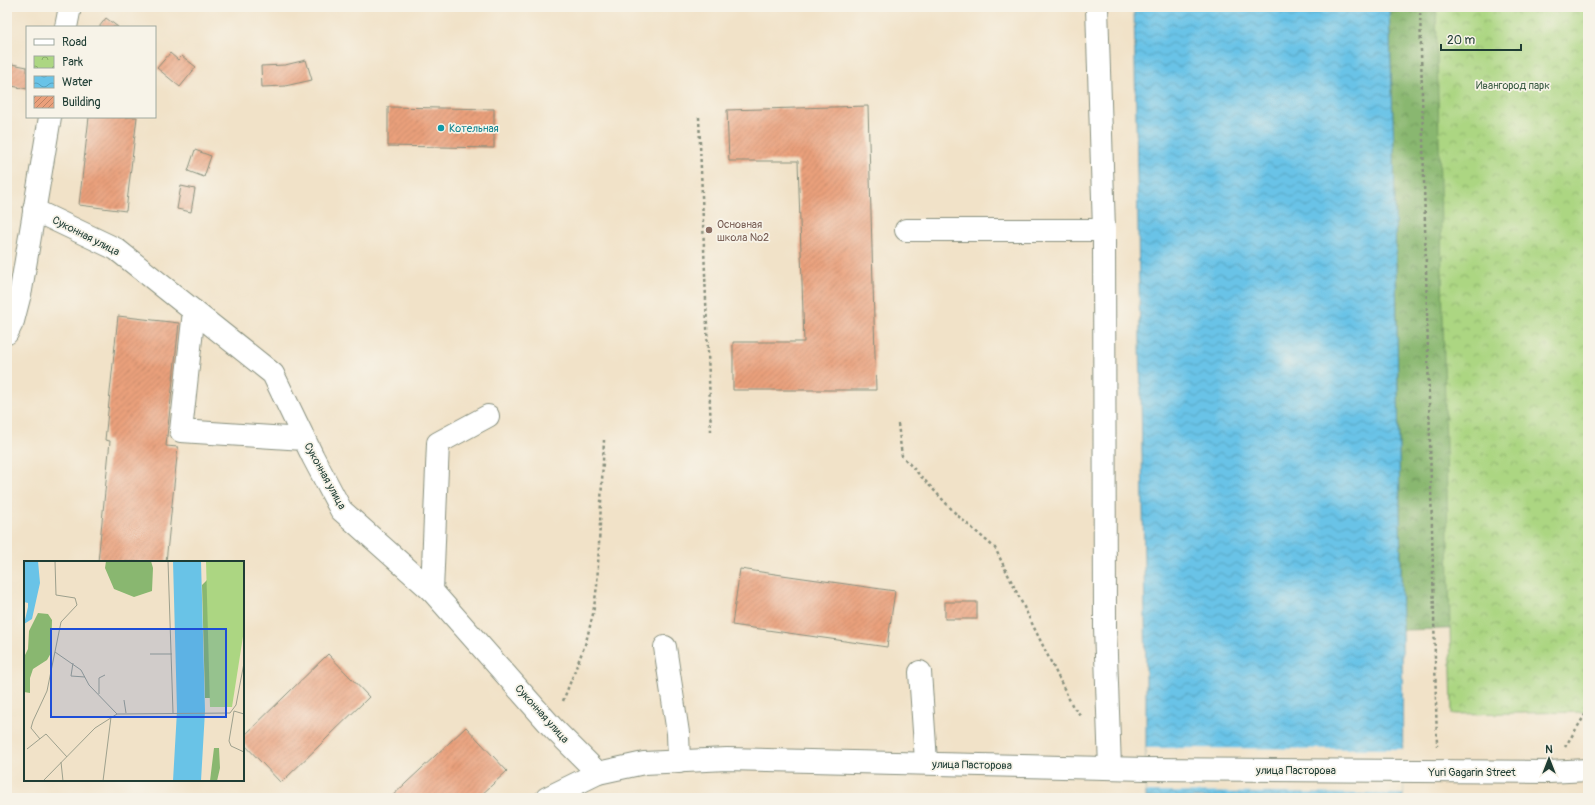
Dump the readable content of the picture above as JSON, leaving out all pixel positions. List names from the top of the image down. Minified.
{"streets":{"street":["Суконная улица","улица Пасторова","Yuri Gagarin Street"]},"crossings":[["Суконная улица","улица Пасторова"],["улица Пасторова","Yuri Gagarin Street"]],"parks":["Ивангород парк"],"places":["Котельная","Основная школа №2"],"legend":["Road","Park","Water","Building"],"scale_bar":"20 m","north":"top"}
